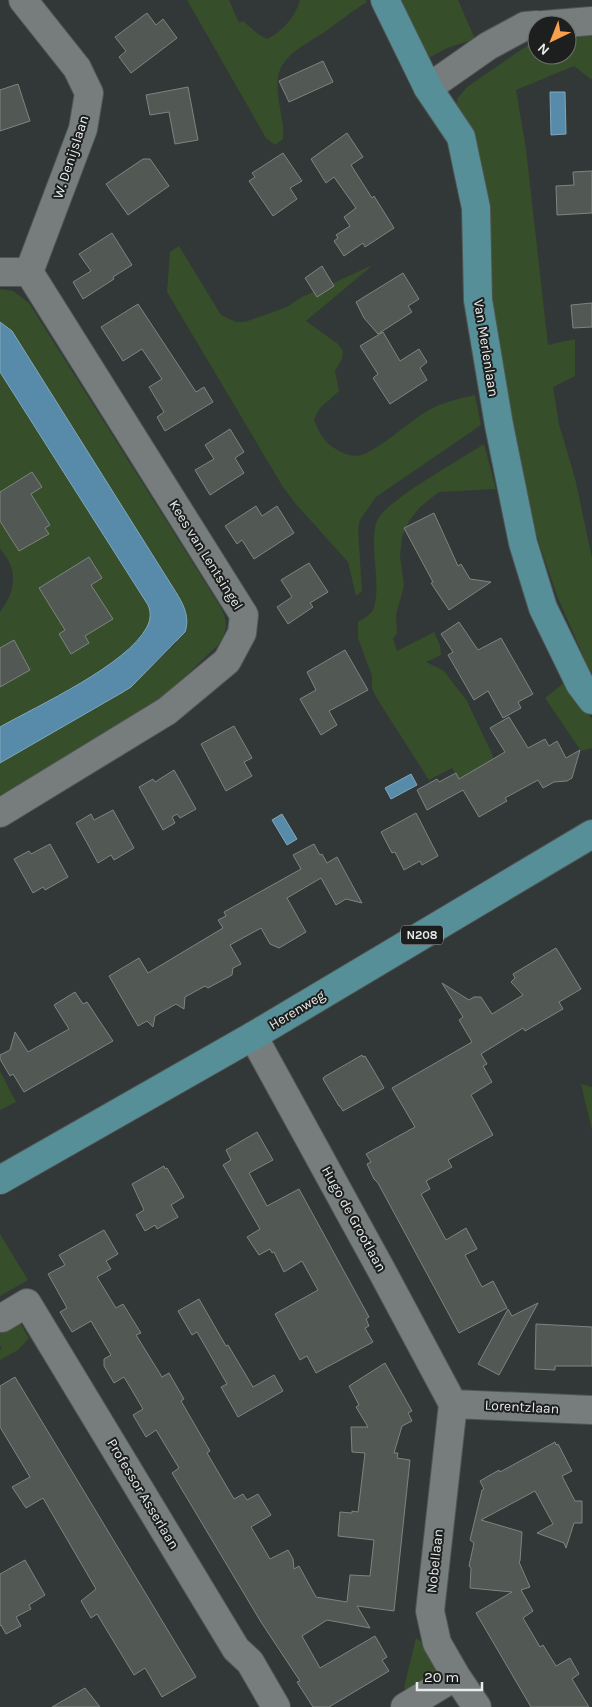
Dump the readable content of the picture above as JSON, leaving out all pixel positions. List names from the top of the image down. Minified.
{"streets":{"main road":["Van Merlenlaan","N208","Herenweg"],"street":["W. Denijslaan","Kees van Lentsingel","Hugo de Grootlaan","Lorentzlaan","Professor Asserlaan","Nobellaan"]},"crossings":[["W. Denijslaan","Kees van Lentsingel"],["Herenweg","Hugo de Grootlaan"],["Hugo de Grootlaan","Lorentzlaan"],["Hugo de Grootlaan","Nobellaan"],["Lorentzlaan","Nobellaan"]],"scale_bar":"20 m","north":"bottom left"}
